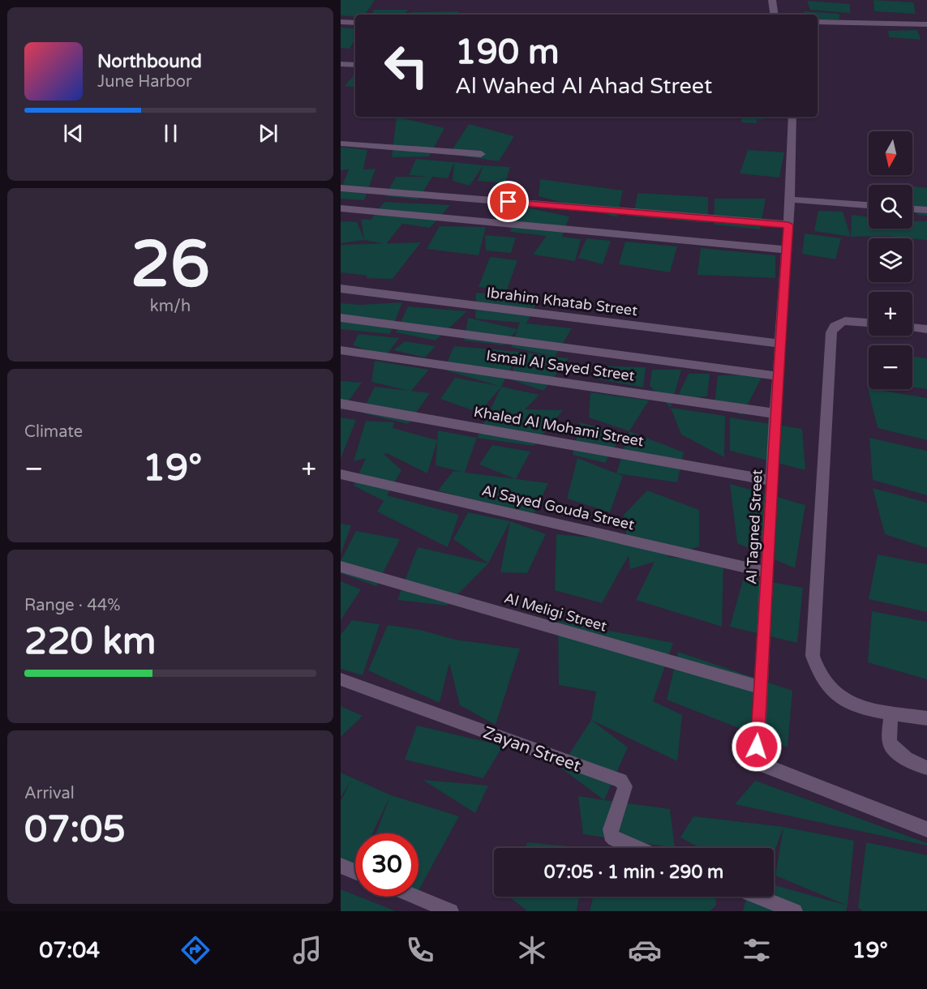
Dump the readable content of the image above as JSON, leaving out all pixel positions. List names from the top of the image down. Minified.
{"streets":{"street":["Ibrahim Khatab Street","Ismail Al Sayed Street","Khaled Al Mohami Street","Al Sayed Gouda Street","Al Tagned Street","Al Meligi Street","Zayan Street"]},"crossings":[["Ibrahim Khatab Street","Al Tagned Street"],["Ismail Al Sayed Street","Al Tagned Street"],["Khaled Al Mohami Street","Al Tagned Street"],["Al Sayed Gouda Street","Al Tagned Street"],["Al Tagned Street","Al Meligi Street"]],"north":"bottom","page":{"turn":["190 m","Al Wahed Al Ahad Street"],"song":["Northbound","June Harbor"],"map_buttons":["+","−"],"tile":[["26","km/h"],"Climate",["Range · 44%","220 km"],["Arrival","07:05"]],"heat":["−","19°","+"],"limit":"30","trip":"07:05 · 1 min · 290 m","tabs":["07:04","19°"]}}
